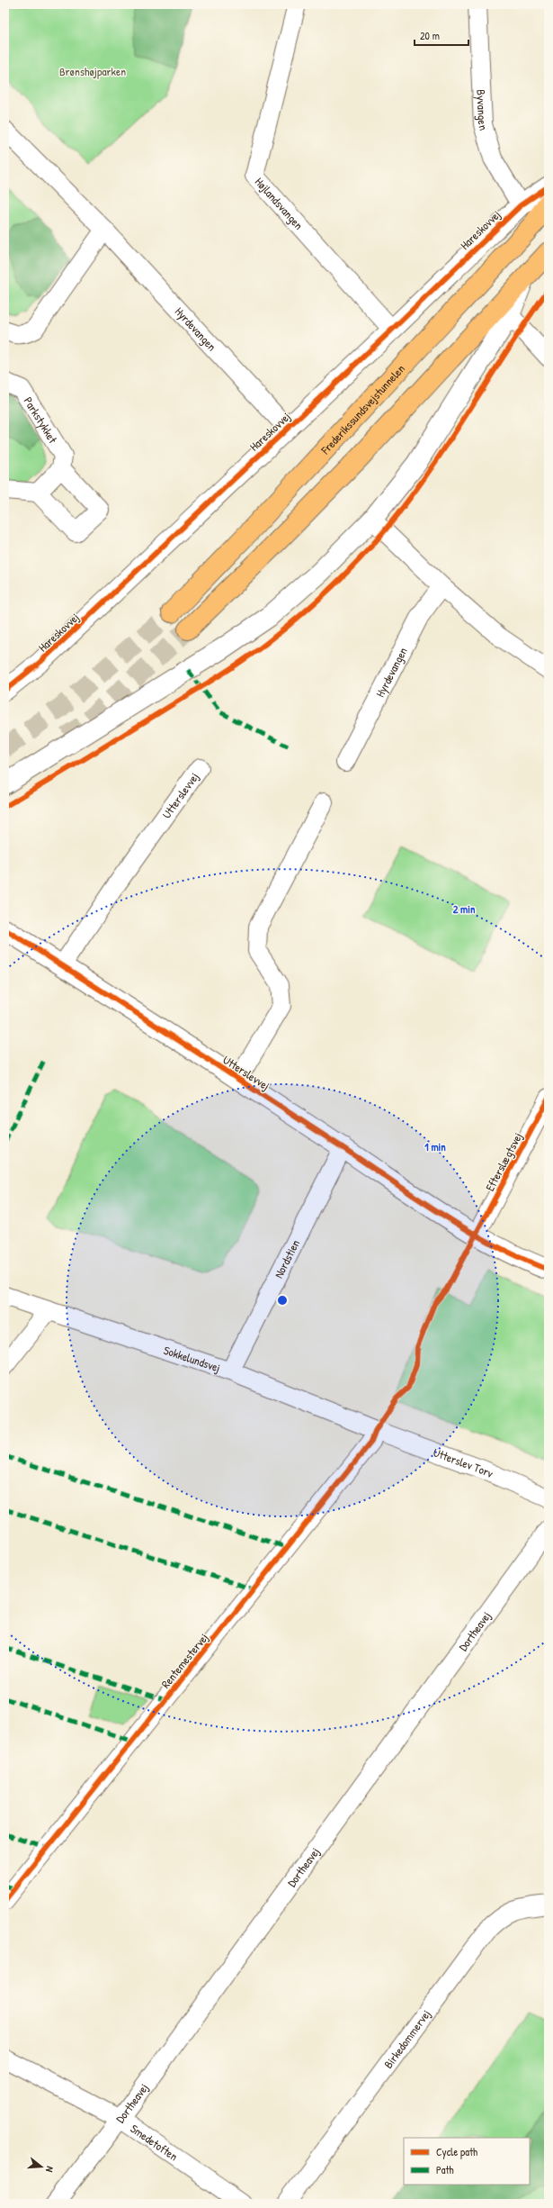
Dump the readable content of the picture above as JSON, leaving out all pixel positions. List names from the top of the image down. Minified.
{"streets":{"main road":["Frederikssundsvejstunnelen"],"street":["Byvangen","Højlandsvangen","Hareskovvej","Hyrdevangen","Parkstykket","Utterslevvej","Efterslægtsvej","Nordstien","Sokkelundsvej","Utterslev Torv","Dortheavej","Rentemestervej","Birkedommervej","Smedetoften"]},"crossings":[["Byvangen","Hareskovvej"],["Højlandsvangen","Hareskovvej"],["Hareskovvej","Hyrdevangen"],["Utterslevvej","Efterslægtsvej"],["Utterslevvej","Nordstien"],["Nordstien","Sokkelundsvej"],["Sokkelundsvej","Utterslev Torv"],["Sokkelundsvej","Rentemestervej"],["Utterslev Torv","Rentemestervej"],["Dortheavej","Smedetoften"]],"parks":["Brønshøjparken"],"legend":["Cycle path","Path"],"scale_bar":"20 m","north":"right","rings":["2 min","1 min"]}
